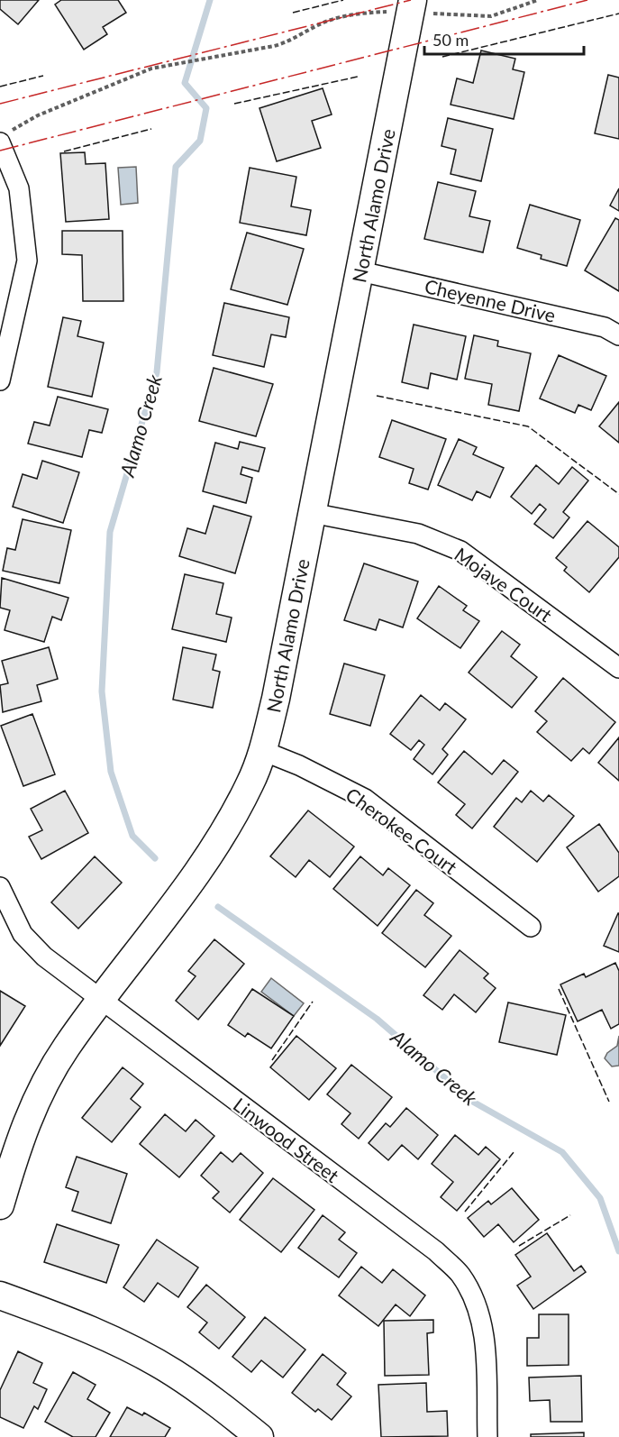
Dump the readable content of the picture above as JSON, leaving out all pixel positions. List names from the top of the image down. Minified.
{"streets":{"street":["North Alamo Drive","Cheyenne Drive","Mojave Court","Cherokee Court","Linwood Street"]},"crossings":[["North Alamo Drive","Cheyenne Drive"],["North Alamo Drive","Mojave Court"],["North Alamo Drive","Cherokee Court"],["North Alamo Drive","Linwood Street"]],"water":["Alamo Creek"],"scale_bar":"50 m"}
